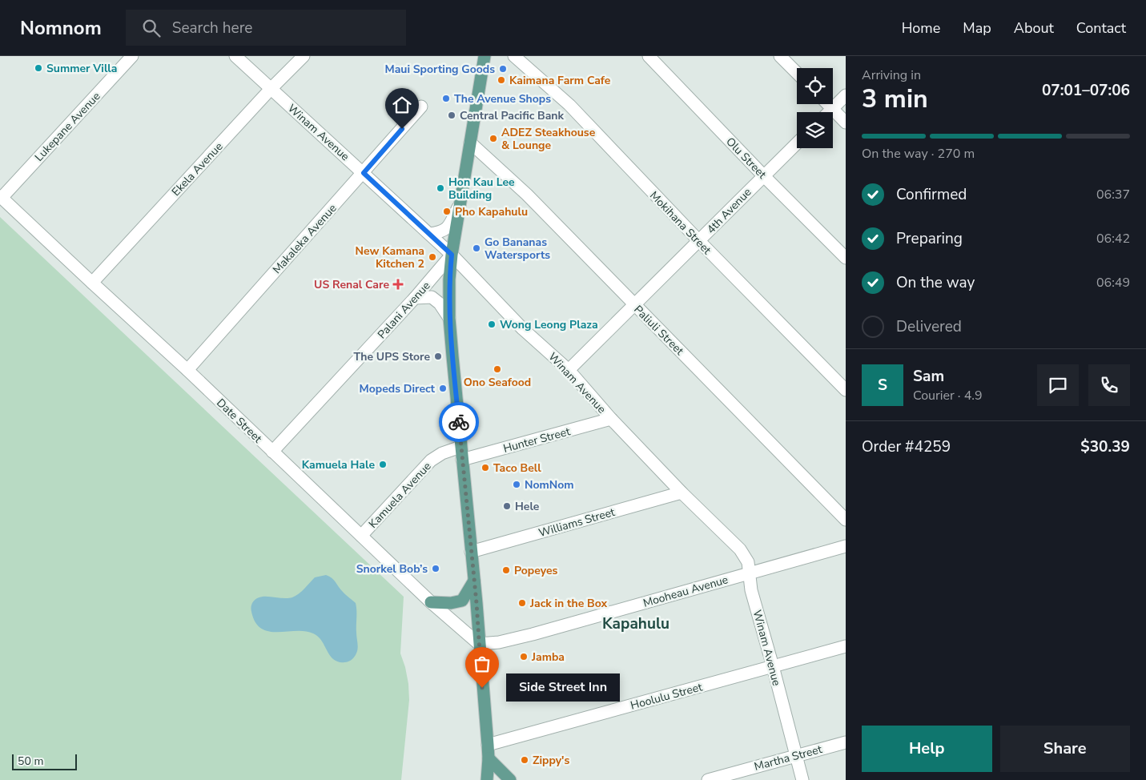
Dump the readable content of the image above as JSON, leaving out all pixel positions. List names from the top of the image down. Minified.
{"streets":{"street":["Lukepane Avenue","Winam Avenue","Olu Street","Ekela Avenue","4th Avenue","Mokihana Street","Makaleka Avenue","Palani Avenue","Paliuli Street","Date Street","Hunter Street","Kamuela Avenue","Williams Street","Mooheau Avenue","Hoolulu Street","Martha Street"]},"crossings":[["Lukepane Avenue","Date Street"],["Winam Avenue","Ekela Avenue"],["Winam Avenue","4th Avenue"],["Winam Avenue","Makaleka Avenue"],["Winam Avenue","Palani Avenue"],["Winam Avenue","Hunter Street"],["Winam Avenue","Williams Street"],["Winam Avenue","Mooheau Avenue"],["Winam Avenue","Hoolulu Street"],["Winam Avenue","Martha Street"],["Olu Street","4th Avenue"],["Ekela Avenue","Date Street"],["4th Avenue","Mokihana Street"],["4th Avenue","Paliuli Street"],["Makaleka Avenue","Date Street"],["Palani Avenue","Date Street"],["Date Street","Kamuela Avenue"],["Date Street","Mooheau Avenue"]],"districts":["Kapahulu"],"places":{"other":["Summer Villa","Maui Sporting Goods","Kaimana Farm Cafe","The Avenue Shops","Central Pacific Bank","ADEZ Steakhouse & Lounge","Hon Kau Lee Building","Pho Kapahulu","Go Bananas Watersports","New Kamana Kitchen 2","Wong Leong Plaza","The UPS Store","Ono Seafood","Mopeds Direct","Kamuela Hale","Taco Bell","NomNom","Hele","Snorkel Bob’s","Popeyes","Jack in the Box","Jamba","Side Street Inn","Zippy's"],"health":["US Renal Care"]},"scale_bar":"50 m","page":{"header":"Nomnom","search":"Search here","nav":["Home","Map","About","Contact"],"heading":["3 min","Arriving in","07:01–07:06"],"panel":["Sam","Courier · 4.9","Order #4259","$30.39"],"bar":"On the way · 270 m","list":[["Confirmed","06:37"],["Preparing","06:42"],["On the way","06:49"],"Delivered"],"round":"S","bubble":"Side Street Inn","buttons":["Help","Share"],"scale":"50 m"}}
